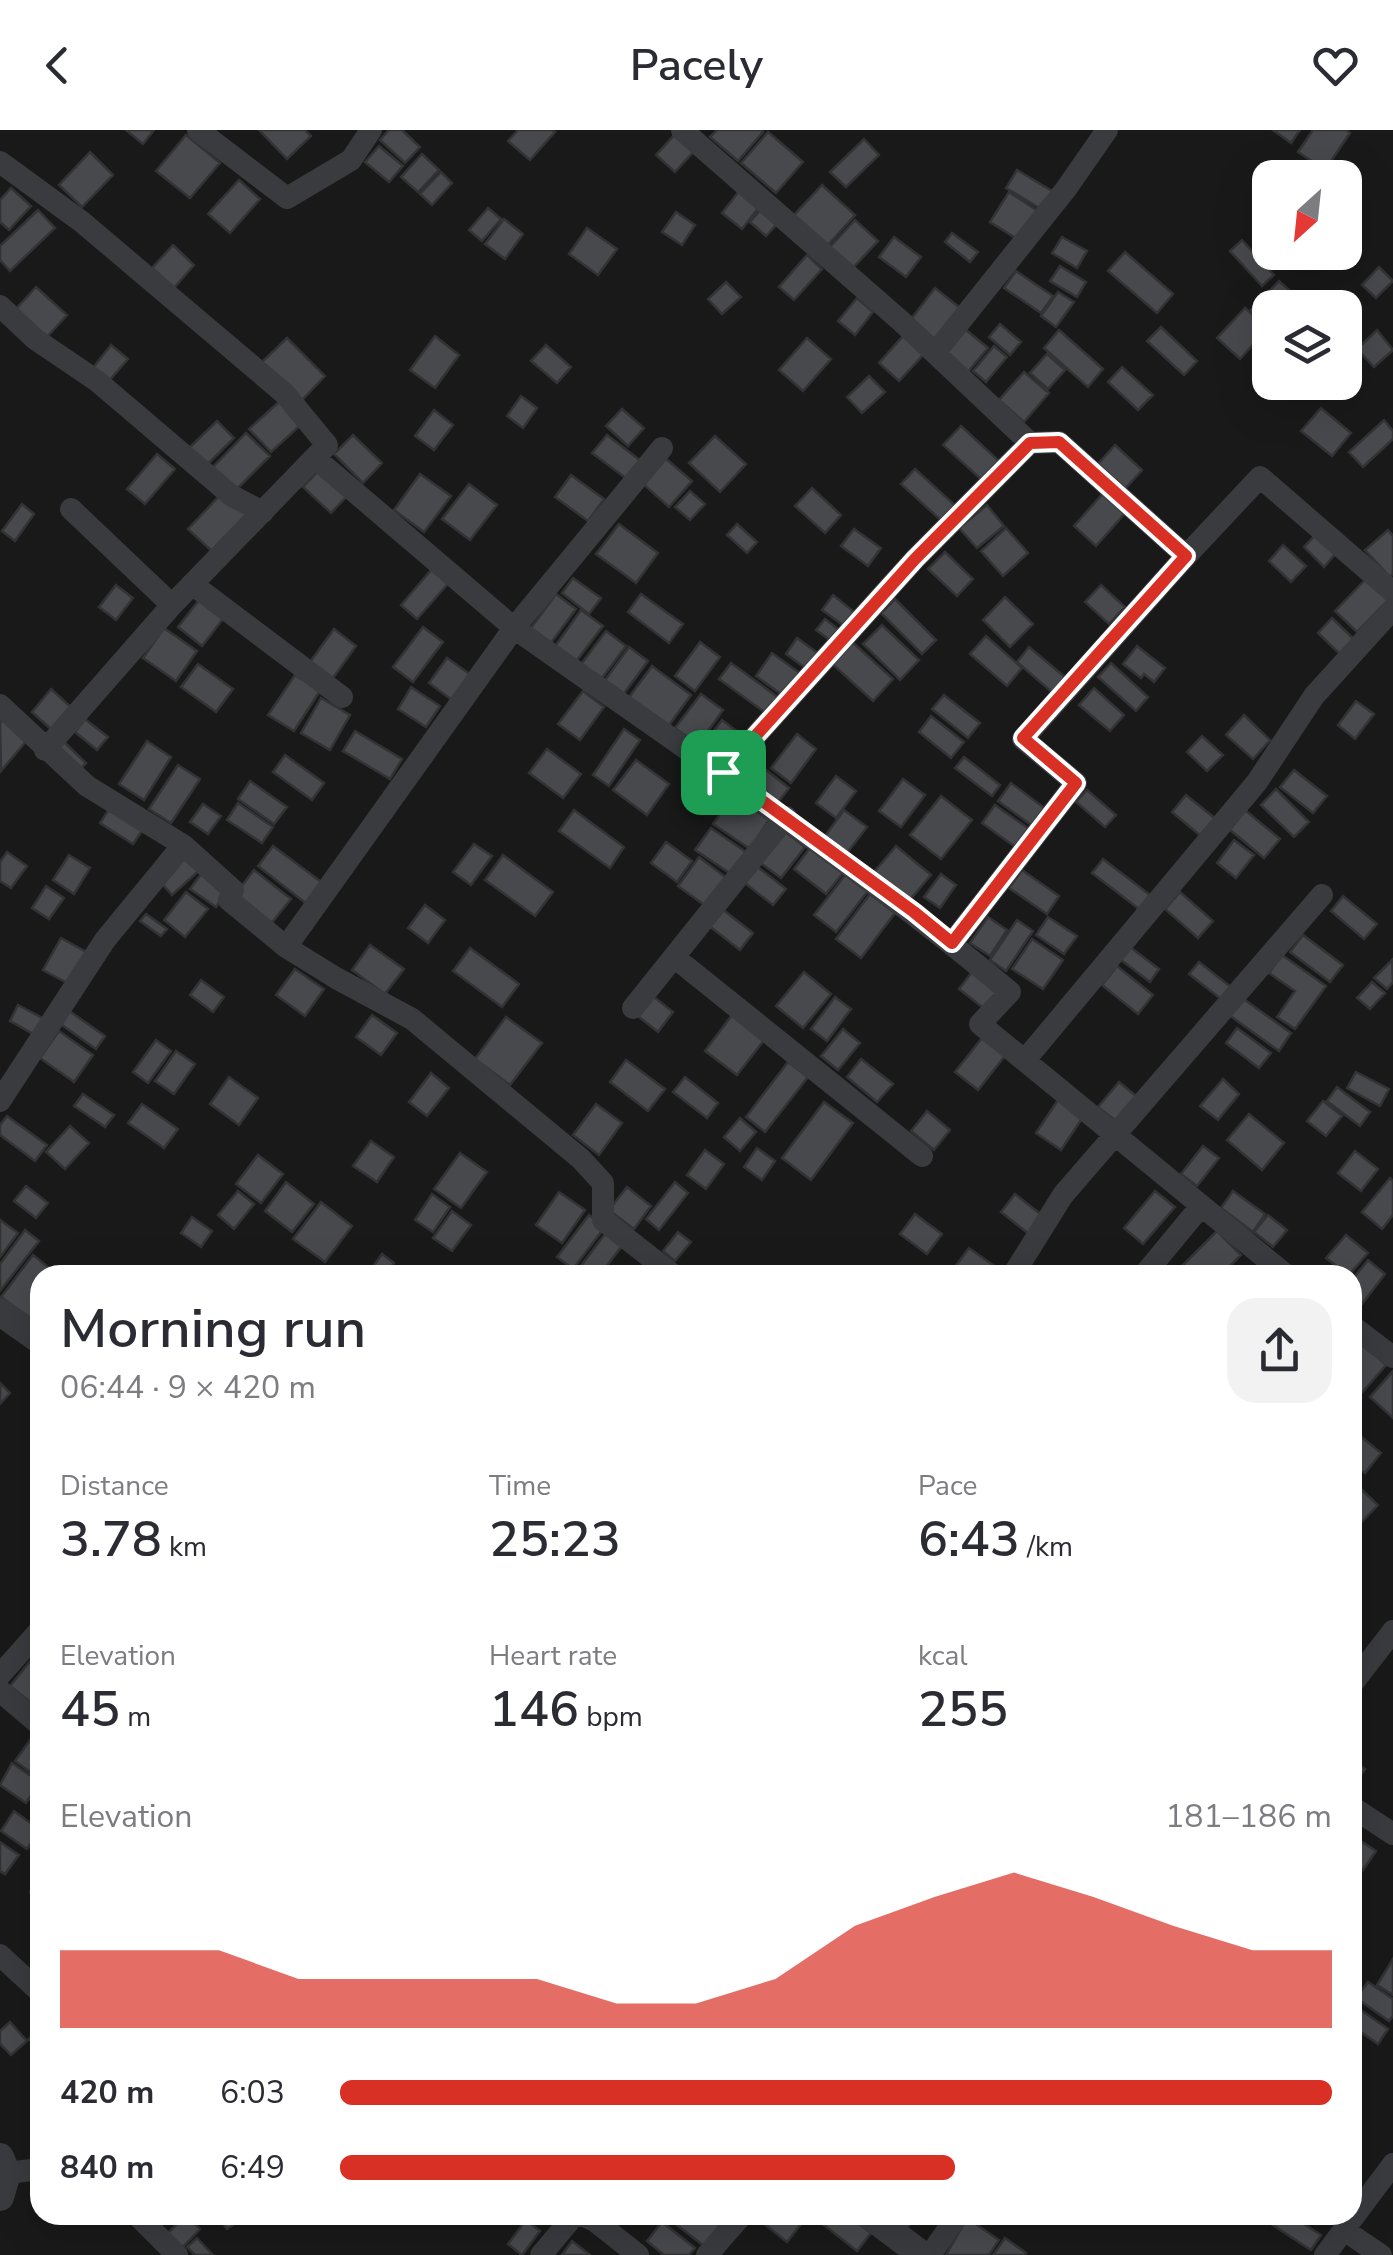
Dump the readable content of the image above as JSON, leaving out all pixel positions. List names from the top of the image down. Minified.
{"north":"bottom left","page":{"header":"Pacely","heading":["Morning run","06:44 · 9 × 420 m"],"stats":[["Distance","3.78 km"],["Time","25:23"],["Pace","6:43 /km"],["Elevation","45 m"],["Heart rate","146 bpm"],["kcal","255"]],"chart":["Elevation","181–186 m"],"list":[{"name":"420 m","note":"6:03"},{"name":"840 m","note":"6:49"}]}}
